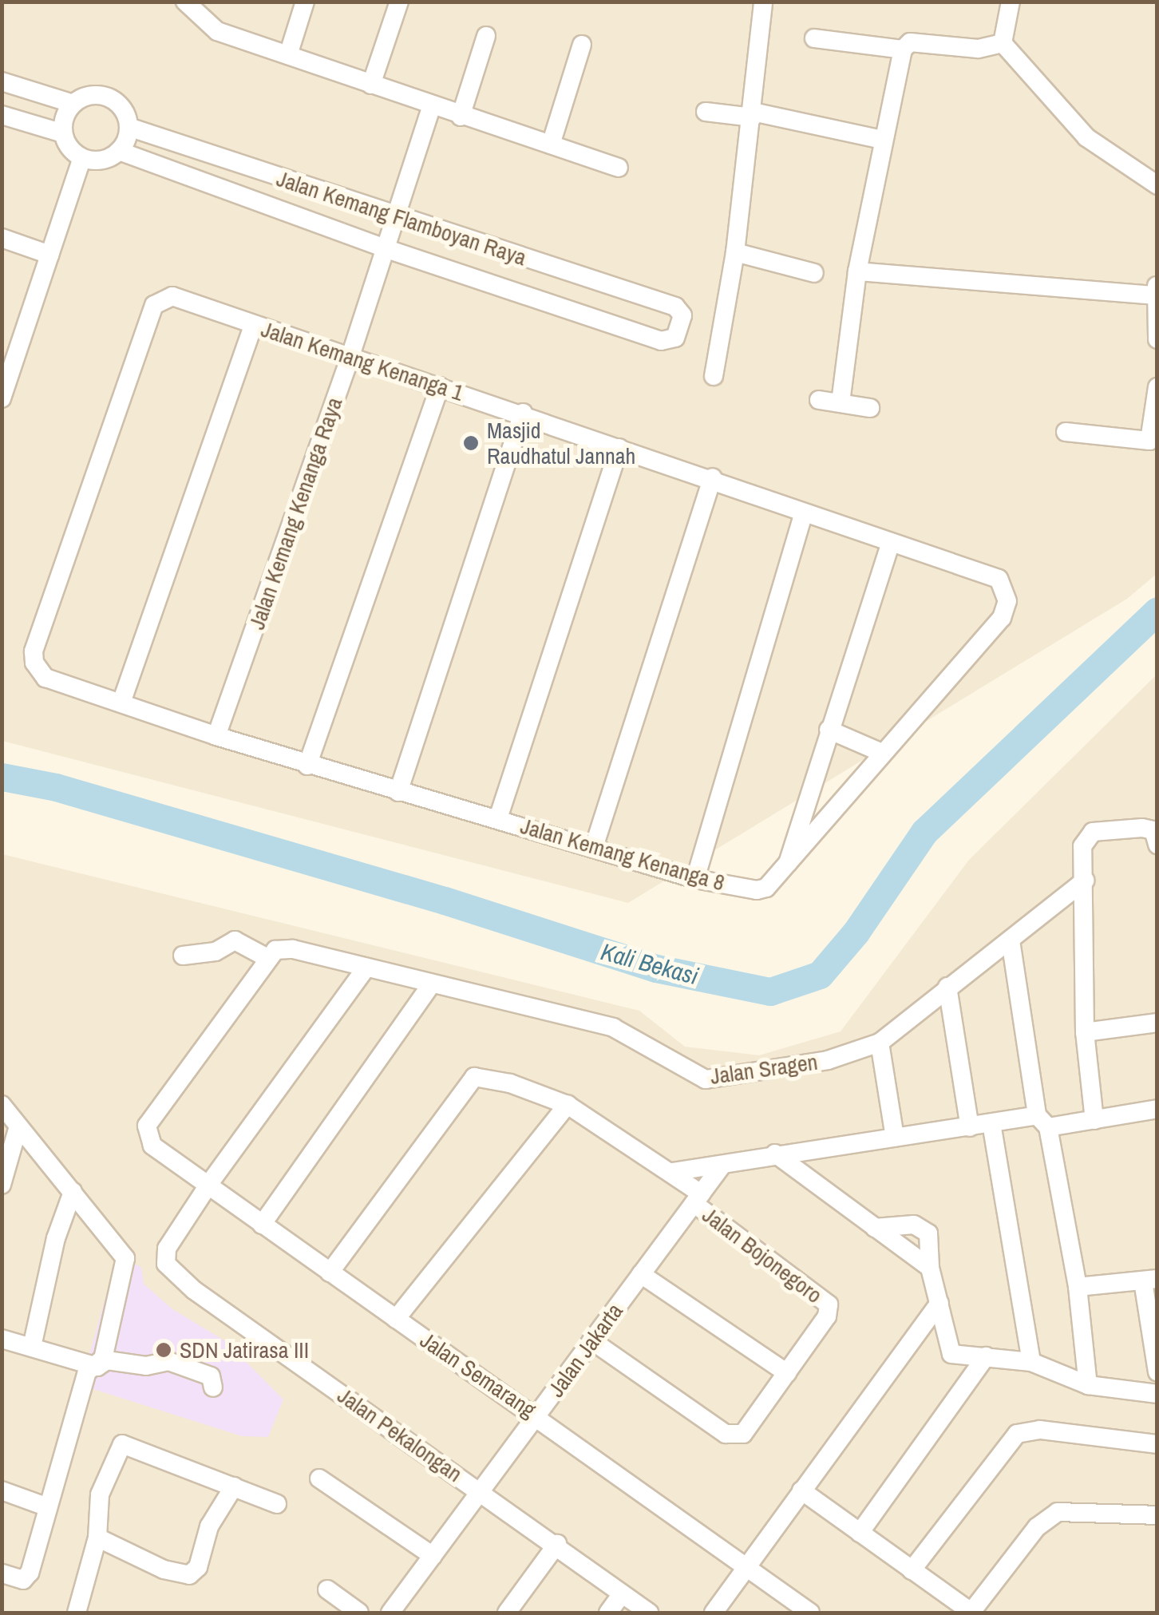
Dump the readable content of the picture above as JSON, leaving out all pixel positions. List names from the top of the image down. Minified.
{"streets":{"street":["Jalan Kemang Flamboyan Raya","Jalan Kemang Kenanga 1","Jalan Kemang Kenanga Raya","Jalan Kemang Kenanga 8","Jalan Sragen","Jalan Bojonegoro","Jalan Jakarta","Jalan Semarang","Jalan Pekalongan"]},"crossings":[["Jalan Kemang Flamboyan Raya","Jalan Kemang Kenanga Raya"],["Jalan Kemang Kenanga 1","Jalan Kemang Kenanga Raya"],["Jalan Kemang Kenanga 1","Jalan Kemang Kenanga 8"],["Jalan Kemang Kenanga Raya","Jalan Kemang Kenanga 8"],["Jalan Sragen","Jalan Semarang"],["Jalan Bojonegoro","Jalan Jakarta"],["Jalan Jakarta","Jalan Semarang"],["Jalan Jakarta","Jalan Pekalongan"],["Jalan Semarang","Jalan Pekalongan"]],"water":["Kali Bekasi"],"places":["Masjid Raudhatul Jannah","SDN Jatirasa III"]}
